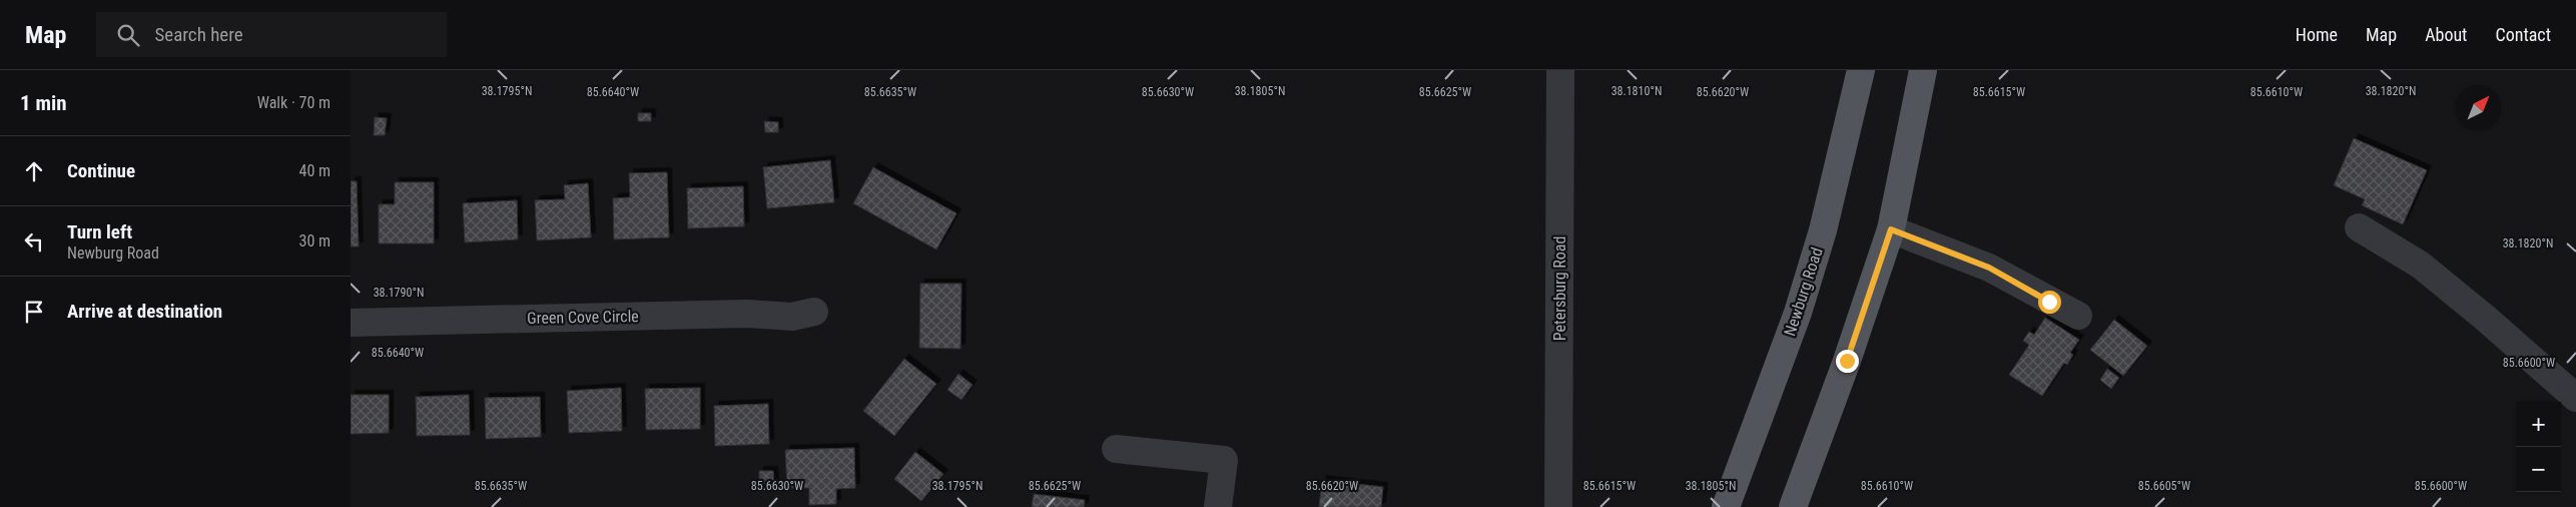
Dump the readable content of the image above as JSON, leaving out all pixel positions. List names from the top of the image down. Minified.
{"streets":{"main road":["Newburg Road"],"street":["Petersburg Road","Green Cove Circle"]},"north":"top right","page":{"header":"Map","search":"Search here","nav":["Home","Map","About","Contact"],"heading":["1 min","Walk · 70 m"],"list":[["Continue","40 m"],["Turn left","Newburg Road","30 m"],"Arrive at destination"],"map_buttons":["+","−"]},"coordinates":["38.1805°N","38.1820°N","38.1795°N","38.1810°N","85.6640°W","85.6635°W","85.6610°W","85.6630°W","85.6625°W","85.6620°W","85.6615°W","38.1790°N","85.6600°W","85.6605°W"]}
